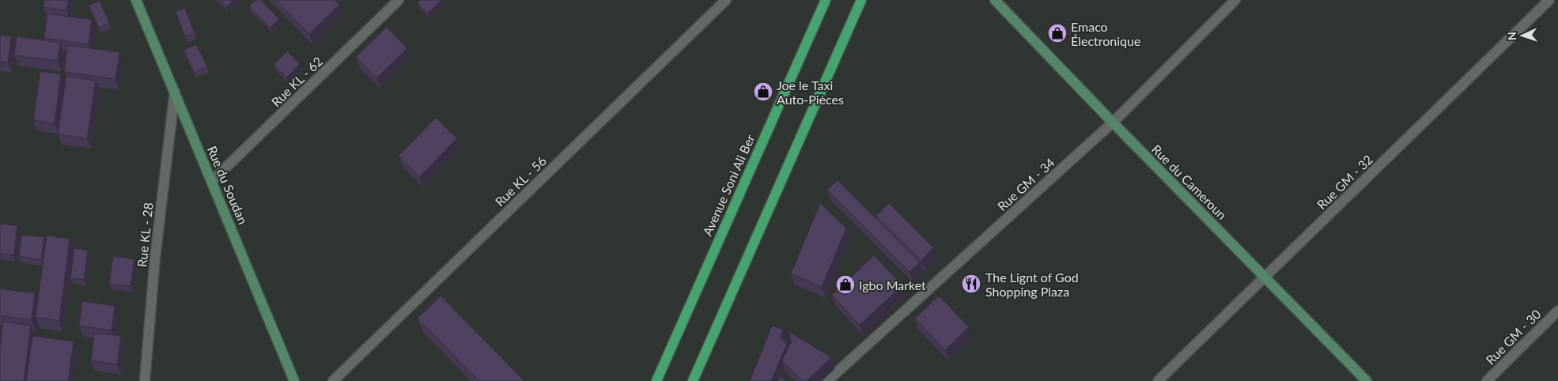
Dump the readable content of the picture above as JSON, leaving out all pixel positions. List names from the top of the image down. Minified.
{"streets":{"main road":["Avenue Soni Ali Ber"],"street":["Rue KL - 62","Rue KL - 56","Rue du Cameroun","Rue GM - 32","Rue GM - 34","Rue du Soudan","Rue KL - 28","Rue GM - 30"]},"crossings":[["Rue KL - 62","Rue du Soudan"],["Rue du Cameroun","Rue GM - 32"],["Rue du Cameroun","Rue GM - 34"],["Rue du Soudan","Rue KL - 28"]],"places":{"shop":["Emaco Électronique","Joe le Taxi Auto-Pièces","Igbo Market"],"restaurant":["The Lignt of God Shopping Plaza"]},"north":"left"}
